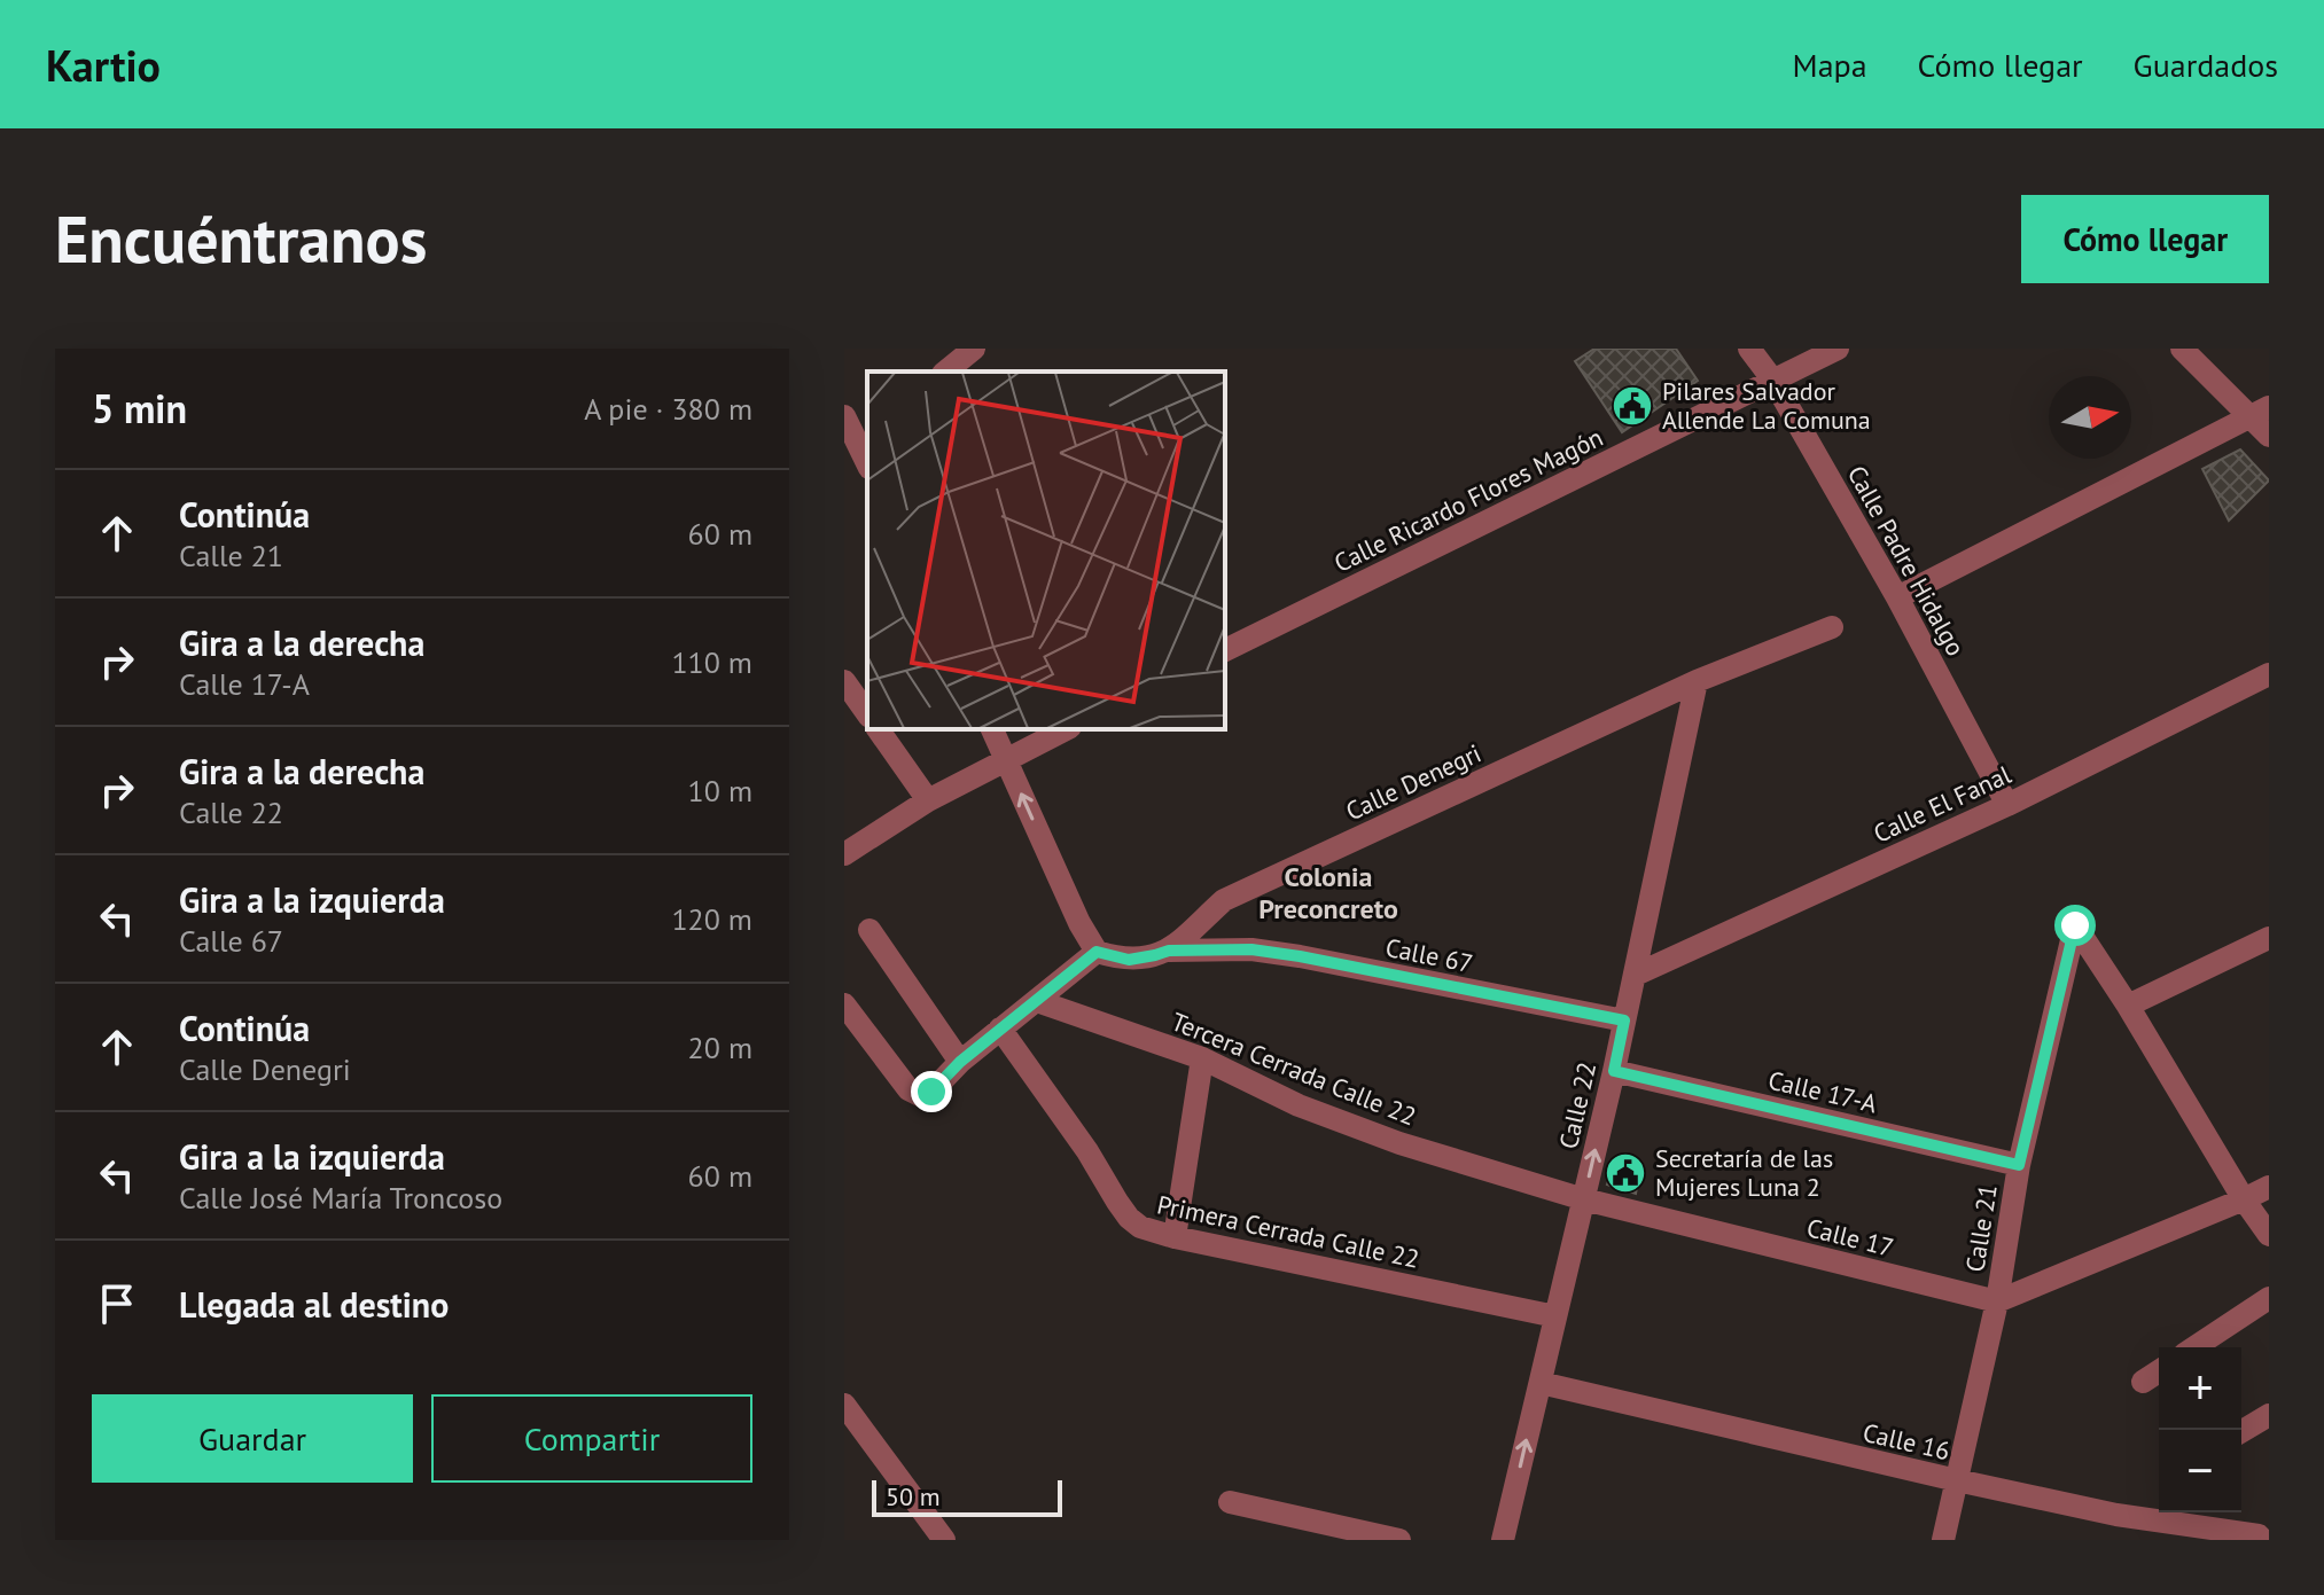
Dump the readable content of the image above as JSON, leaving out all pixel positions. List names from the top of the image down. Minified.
{"streets":{"street":["Calle Ricardo Flores Magón","Calle Padre Hidalgo","Calle Denegri","Calle El Fanal","Calle 67","Tercera Cerrada Calle 22","Calle 17-A","Calle 22","Calle 21","Primera Cerrada Calle 22","Calle 17","Calle 16"]},"crossings":[["Calle Ricardo Flores Magón","Calle Padre Hidalgo"],["Calle Padre Hidalgo","Calle El Fanal"],["Calle Denegri","Calle 67"],["Calle Denegri","Calle 22"],["Calle El Fanal","Calle 22"],["Calle 67","Calle 22"],["Tercera Cerrada Calle 22","Calle 22"],["Tercera Cerrada Calle 22","Calle 17"],["Calle 17-A","Calle 22"],["Calle 17-A","Calle 21"],["Calle 22","Primera Cerrada Calle 22"],["Calle 22","Calle 17"],["Calle 22","Calle 16"],["Calle 21","Calle 17"],["Calle 21","Calle 16"]],"districts":["Colonia Preconcreto"],"places":{"public building":["Pilares Salvador Allende La Comuna","Secretaría de las Mujeres Luna 2"]},"scale_bar":"50 m","north":"right","page":{"header":"Kartio","nav":["Mapa","Cómo llegar","Guardados"],"buttons":["Cómo llegar",["Guardar","Compartir"]],"title":"Encuéntranos","heading":["5 min","A pie · 380 m"],"list":[["Continúa","Calle 21","60 m"],["Gira a la derecha","Calle 17-A","110 m"],["Gira a la derecha","Calle 22","10 m"],["Gira a la izquierda","Calle 67","120 m"],["Continúa","Calle Denegri","20 m"],["Gira a la izquierda","Calle José María Troncoso","60 m"],"Llegada al destino"],"map_buttons":["+","−"],"scale":"50 m"}}
